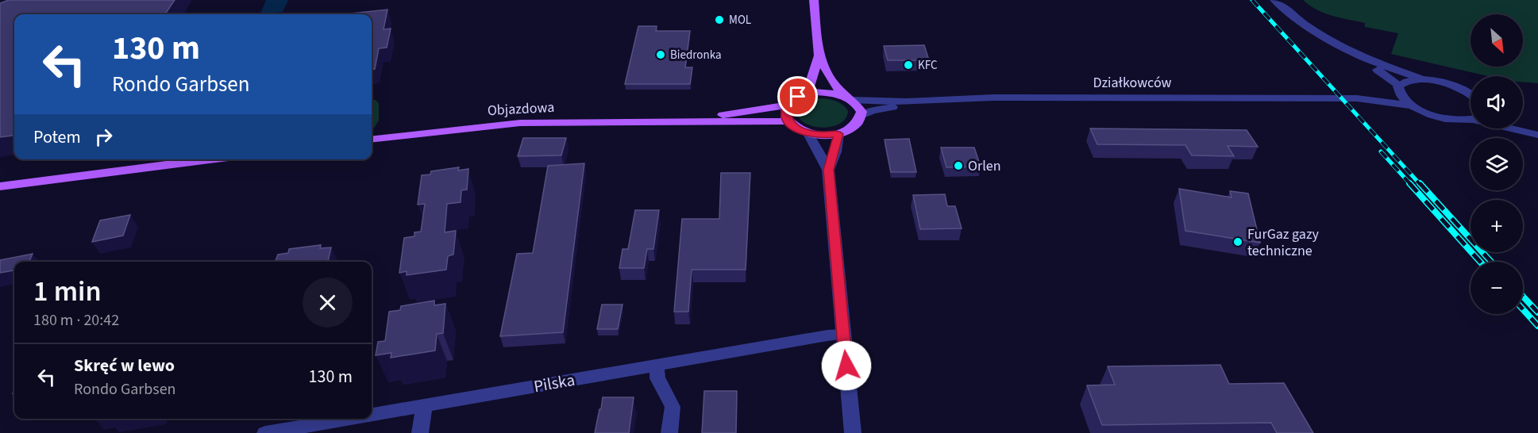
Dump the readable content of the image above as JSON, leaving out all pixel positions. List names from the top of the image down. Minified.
{"streets":{"main road":["Objazdowa"],"street":["Działkowców","Pilska"]},"crossings":[["Działkowców","Objazdowa"]],"places":["MOL","Biedronka","KFC","Orlen","FurGaz gazy techniczne"],"north":"bottom right","page":{"map_buttons":["+","−"],"turn":["130 m","Rondo Garbsen"],"then":"Potem","heading":["1 min","180 m · 20:42"],"list":[{"name":"Skręć w lewo","note":"Rondo Garbsen","value":"130 m"}]}}
